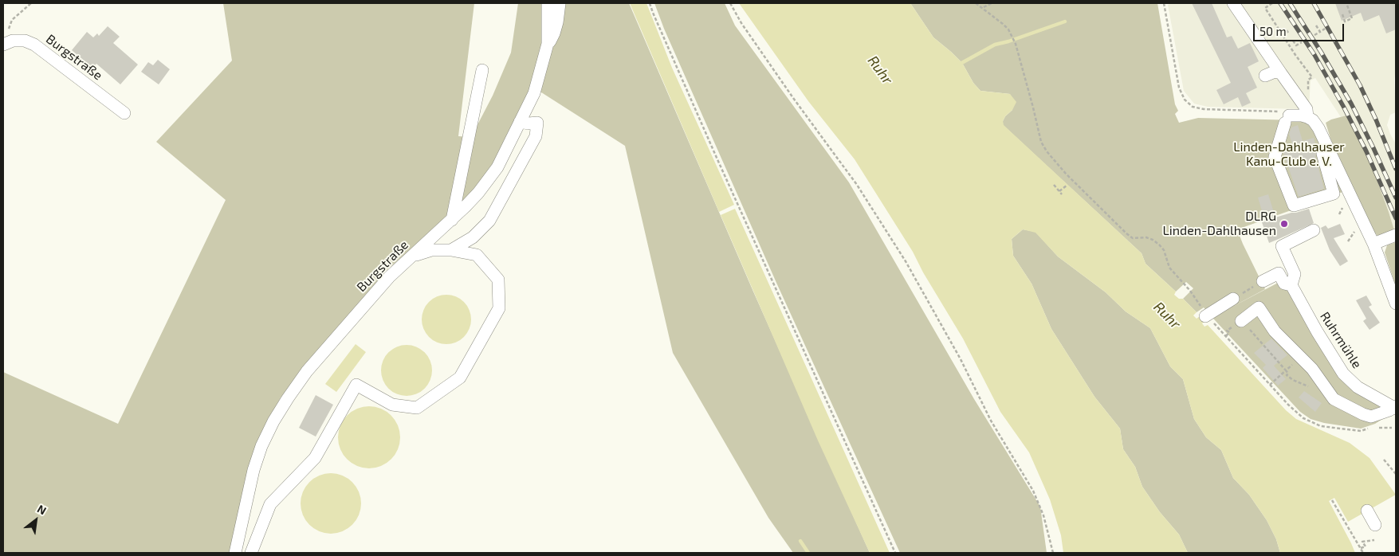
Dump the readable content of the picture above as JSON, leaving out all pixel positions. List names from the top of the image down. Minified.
{"streets":{"street":["Burgstraße","Ruhrmühle"]},"water":["Ruhr"],"parks":["Linden-Dahlhauser Kanu-Club e. V."],"places":["DLRG Linden-Dahlhausen"],"scale_bar":"50 m","north":"top right"}
